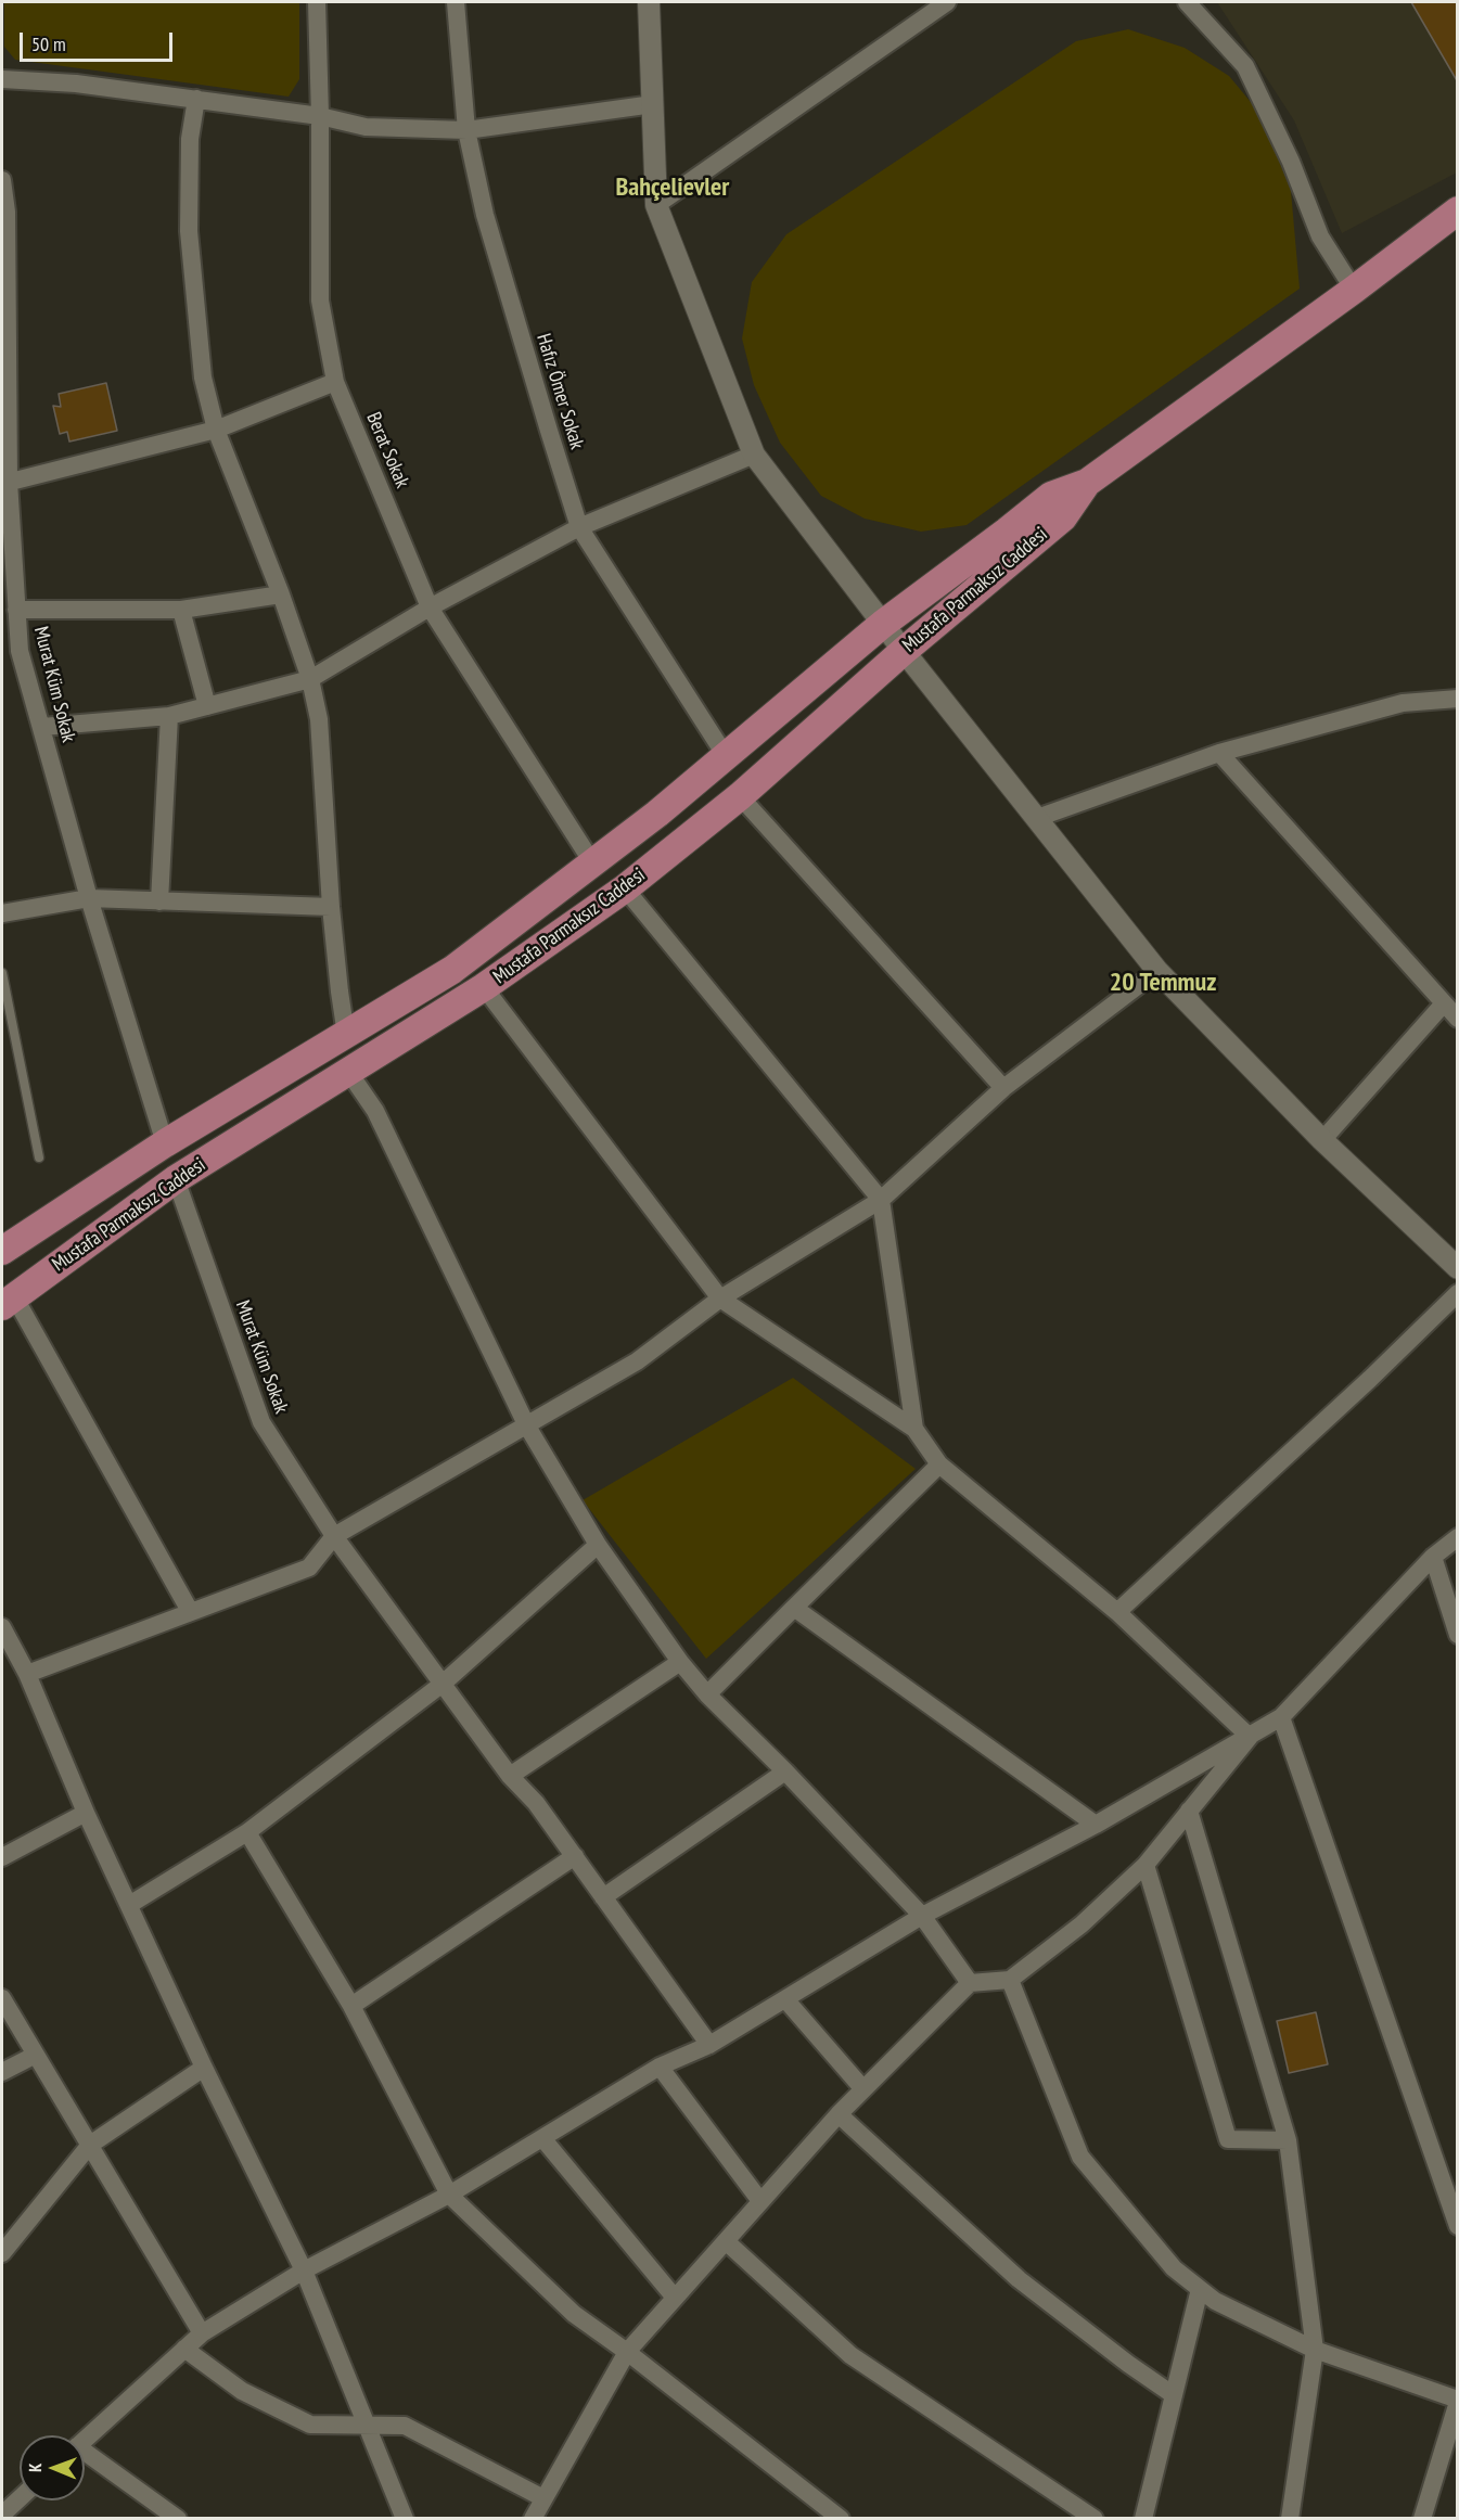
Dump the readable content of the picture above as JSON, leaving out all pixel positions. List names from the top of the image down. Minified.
{"streets":{"main road":["Mustafa Parmaksız Caddesi"],"street":["Hafız Ömer Sokak","Berat Sokak","Murat Küm Sokak"]},"crossings":[["Hafız Ömer Sokak","Mustafa Parmaksız Caddesi"],["Berat Sokak","Mustafa Parmaksız Caddesi"],["Mustafa Parmaksız Caddesi","Murat Küm Sokak"]],"districts":["Bahçelievler","20 Temmuz"],"scale_bar":"50 m","north":"left"}
